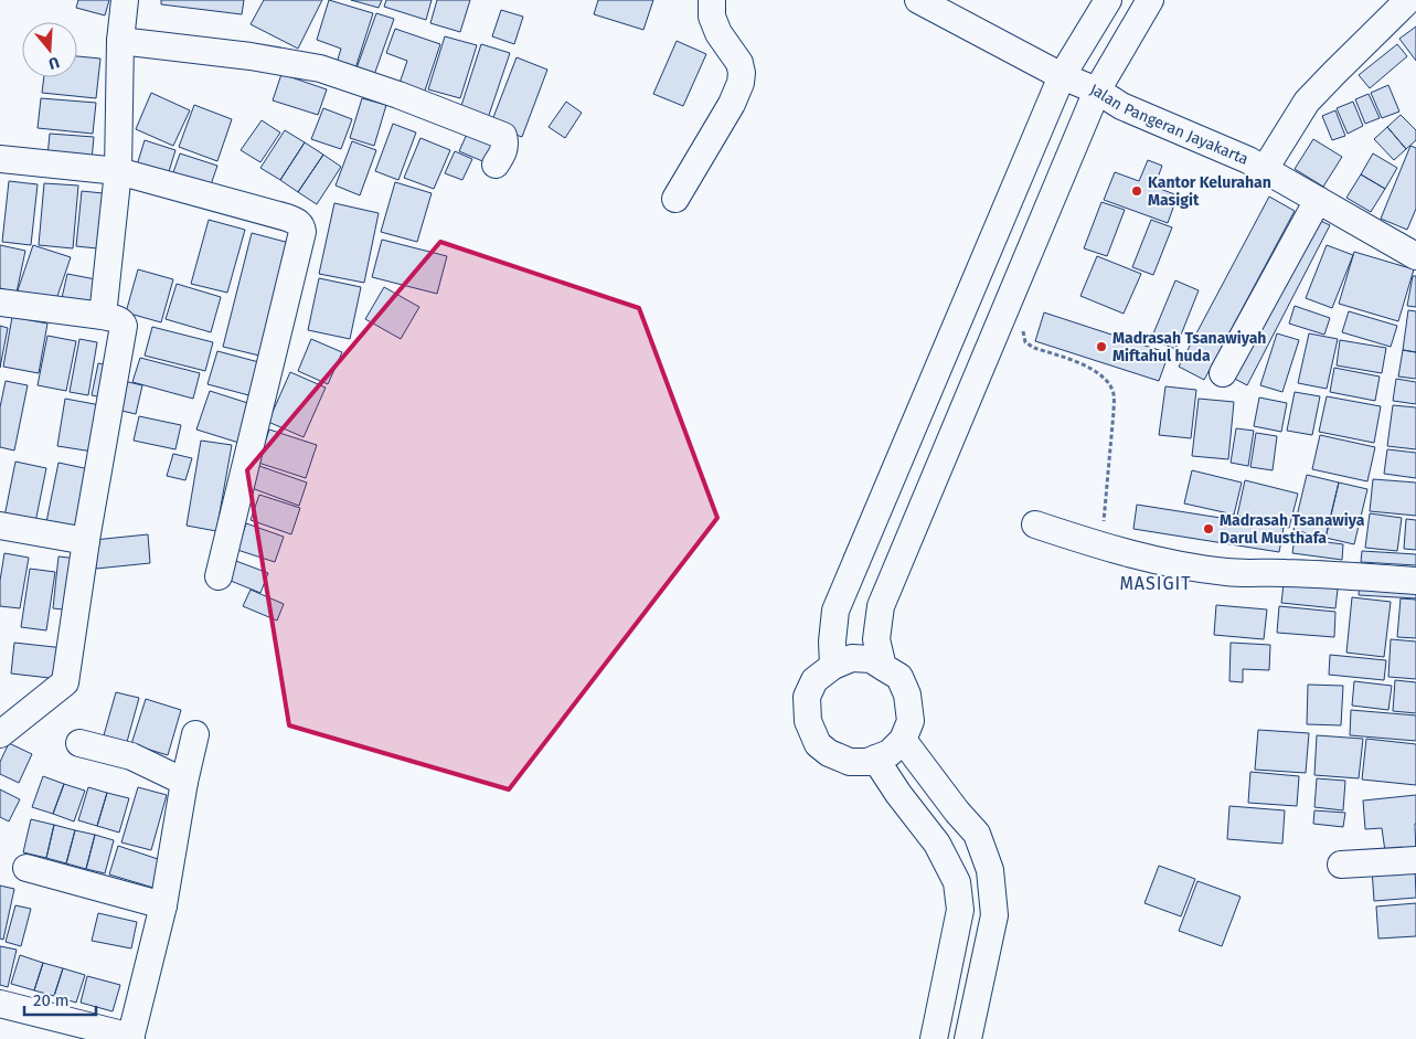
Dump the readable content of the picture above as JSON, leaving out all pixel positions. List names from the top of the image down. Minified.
{"streets":{"street":["Jalan Pangeran Jayakarta"]},"districts":["MASIGIT"],"places":["Kantor Kelurahan Masigit","Madrasah Tsanawiyah Miftahul huda","Madrasah Tsanawiya Darul Musthafa"],"scale_bar":"20 m","north":"bottom"}
